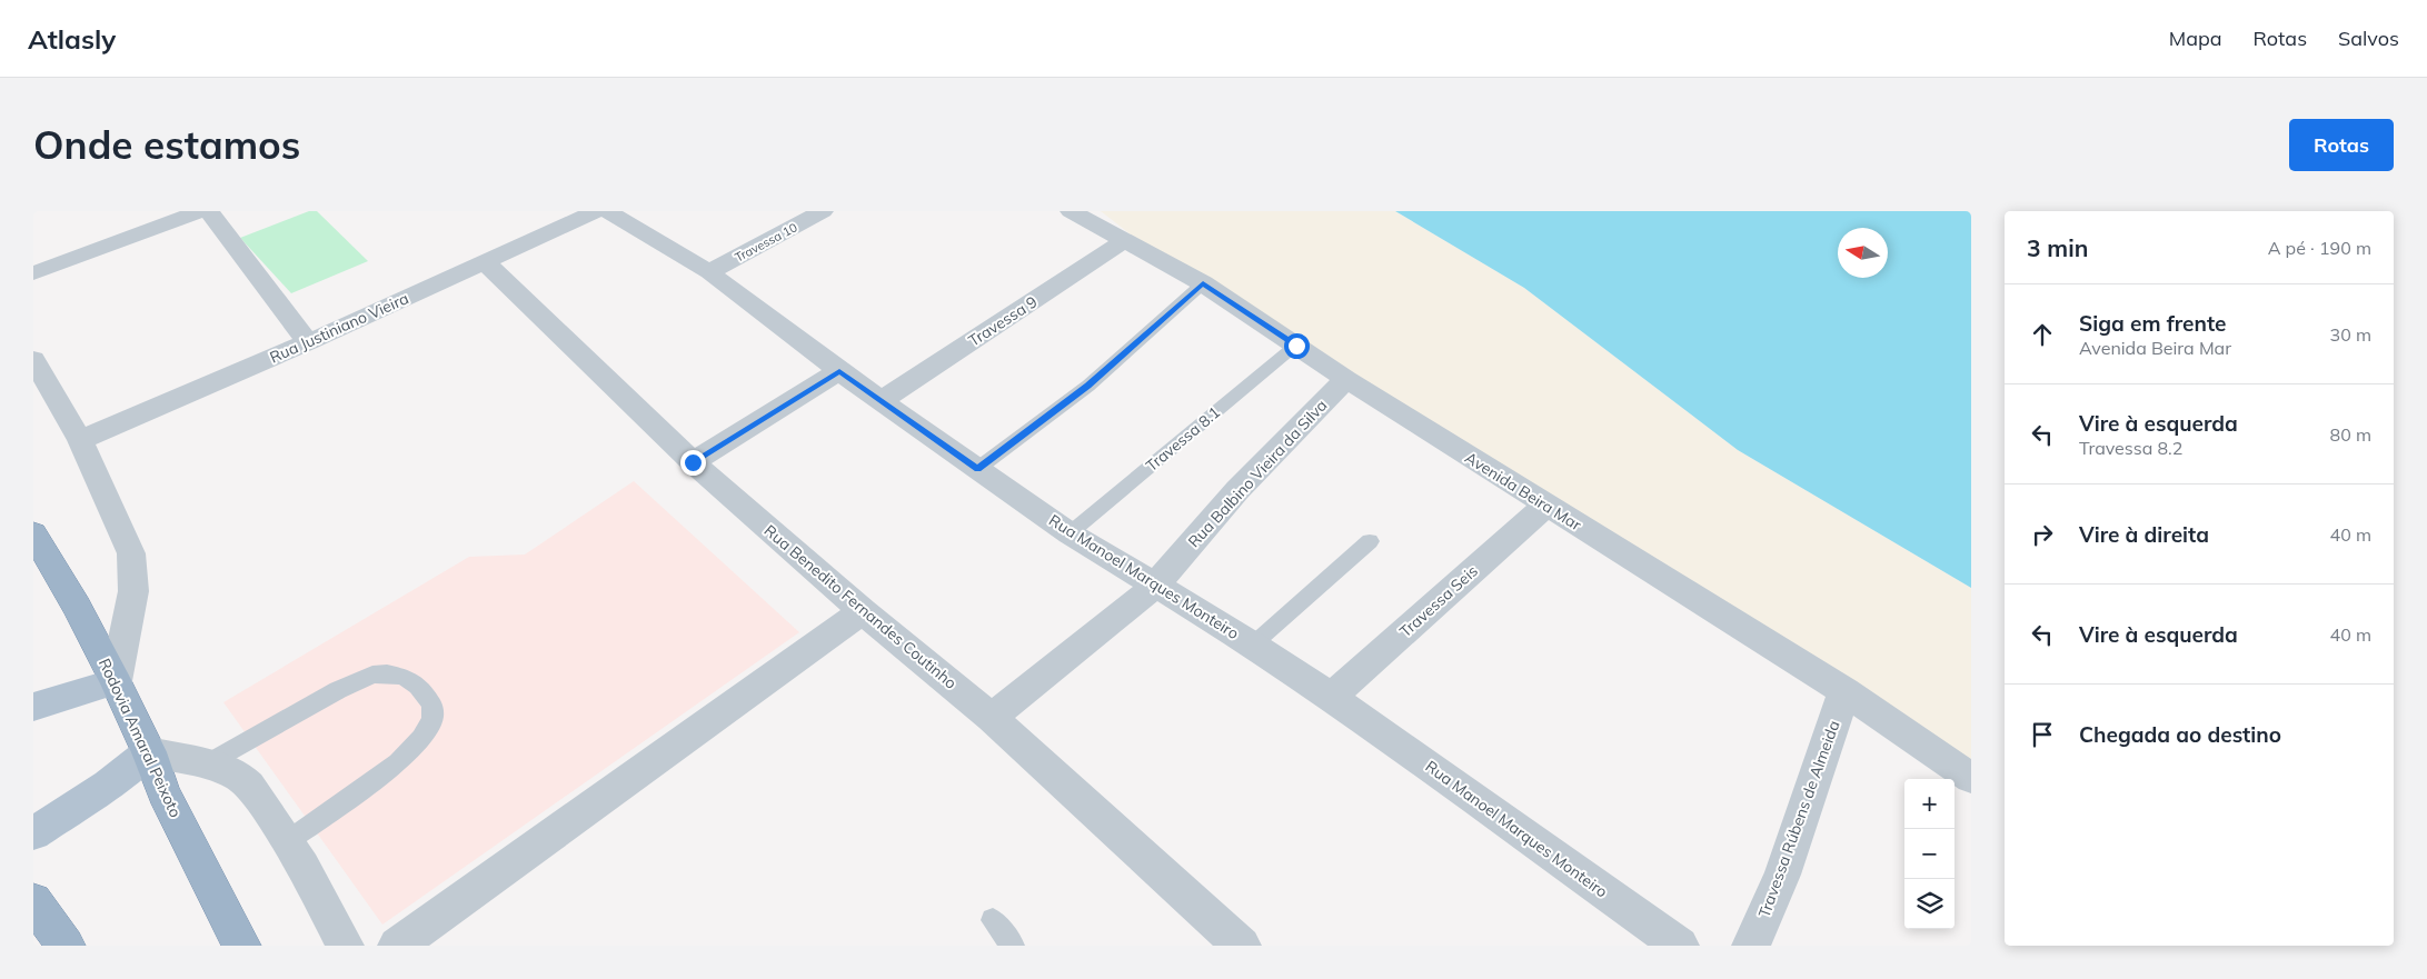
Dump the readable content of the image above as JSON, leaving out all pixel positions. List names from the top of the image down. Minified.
{"streets":{"highway":["Rodovia Amaral Peixoto"],"street":["Travessa 10","Travessa 9","Rua Justiniano Vieira","Rua Balbino Vieira da Silva","Avenida Beira Mar","Rua Manoel Marques Monteiro","Travessa Seis","Rua Benedito Fernandes Coutinho","Travessa Rúbens de Almeida"],"lane":["Travessa 8.1"]},"crossings":[["Travessa 10","Rua Manoel Marques Monteiro"],["Travessa 9","Avenida Beira Mar"],["Travessa 9","Rua Manoel Marques Monteiro"],["Rua Justiniano Vieira","Rua Benedito Fernandes Coutinho"],["Travessa 8.1","Avenida Beira Mar"],["Travessa 8.1","Rua Manoel Marques Monteiro"],["Rua Balbino Vieira da Silva","Avenida Beira Mar"],["Rua Balbino Vieira da Silva","Rua Manoel Marques Monteiro"],["Rua Balbino Vieira da Silva","Rua Benedito Fernandes Coutinho"],["Avenida Beira Mar","Travessa Seis"],["Avenida Beira Mar","Travessa Rúbens de Almeida"],["Rua Manoel Marques Monteiro","Travessa Seis"]],"north":"left","page":{"header":"Atlasly","nav":["Mapa","Rotas","Salvos"],"buttons":"Rotas","title":"Onde estamos","heading":["3 min","A pé · 190 m"],"list":[["Siga em frente","Avenida Beira Mar","30 m"],["Vire à esquerda","Travessa 8.2","80 m"],["Vire à direita","40 m"],["Vire à esquerda","40 m"],"Chegada ao destino"],"map_buttons":["+","−"]}}
